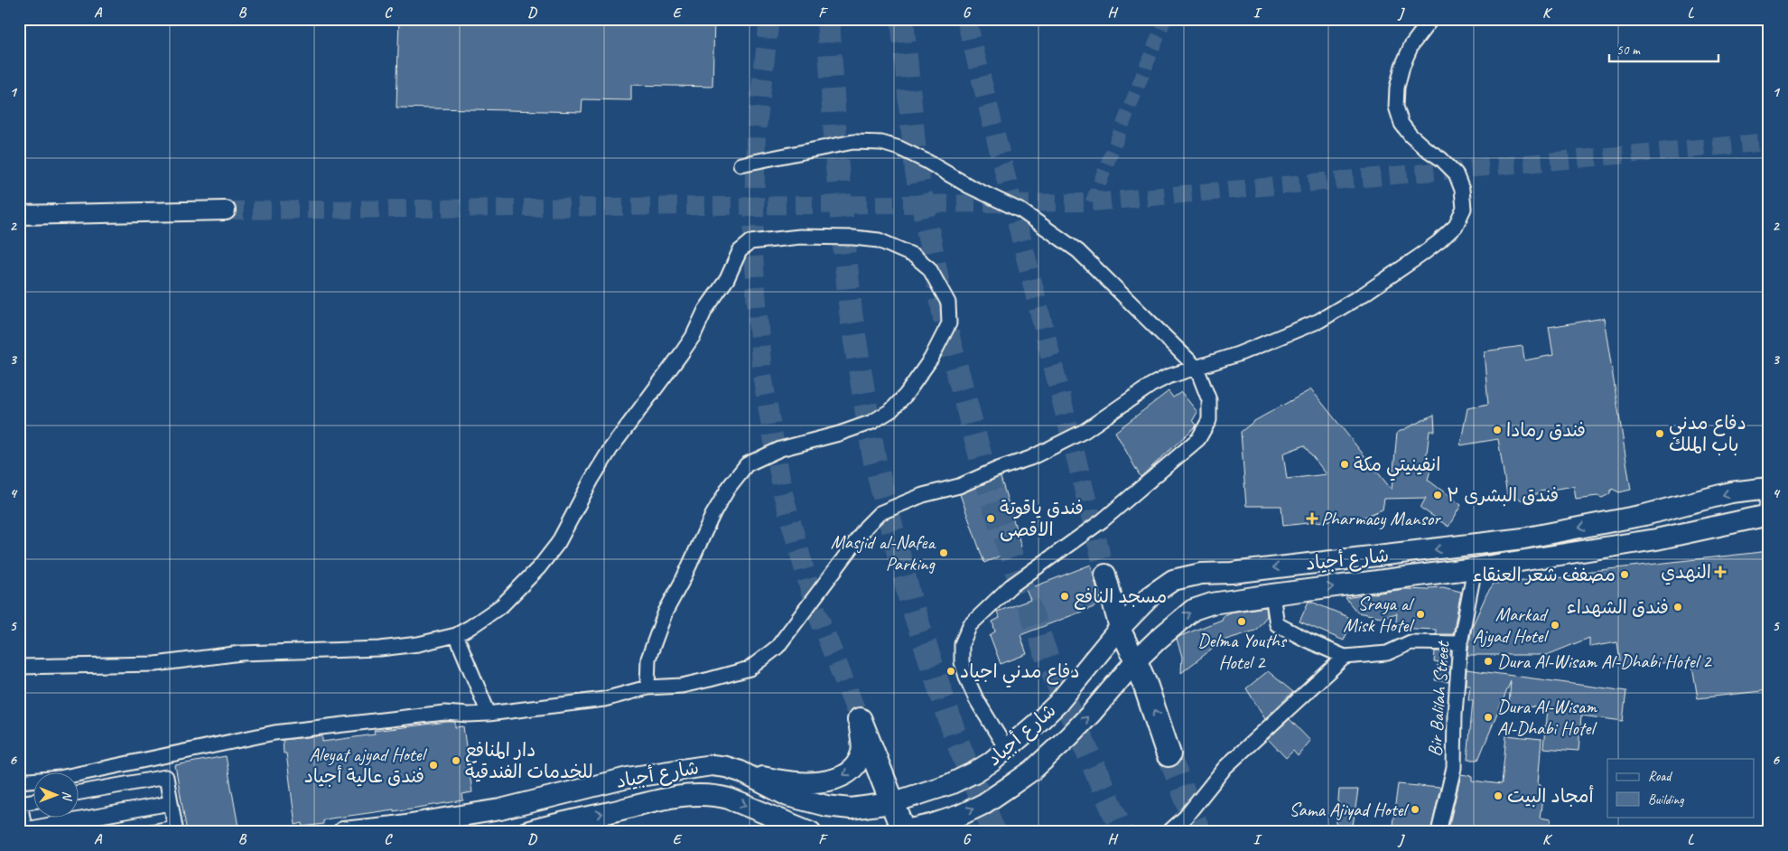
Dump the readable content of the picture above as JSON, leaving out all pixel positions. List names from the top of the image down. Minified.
{"streets":{"main road":["شارع أجياد"],"street":["Bir Balilah Street"]},"crossings":[["شارع أجياد","Bir Balilah Street"]],"places":{"other":["فندق رمادا","دفاع مدني باب الملك","انفينيتي مكة","فندق البشرى ٣","فندق ياقوتة الاقصى","Masjid al-Nafea Parking","مصفف شعر العنقاء","مسجد النافع","فندق الشهداء","Sraya al Misk Hotel","Delma Youths Hotel 2","Markad Ajyad Hotel","Dura Al-Wisam Al-Dhabi Hotel 2","دفاع مدني اجياد","Dura Al-Wisam Al-Dhabi Hotel","دار المنافع للخدمات الفندقية","Aleyat ajyad Hotel فندق عالية أجياد","أمجاد البيت","Sama Ajiyad Hotel"],"health":["Pharmacy Mansor","النهدي"]},"legend":["Road","Building"],"scale_bar":"50 m","north":"right","grid":{"columns":["A","B","C","D","E","F","G","H","I","J","K","L"],"rows":["1","2","3","4","5","6"]}}
